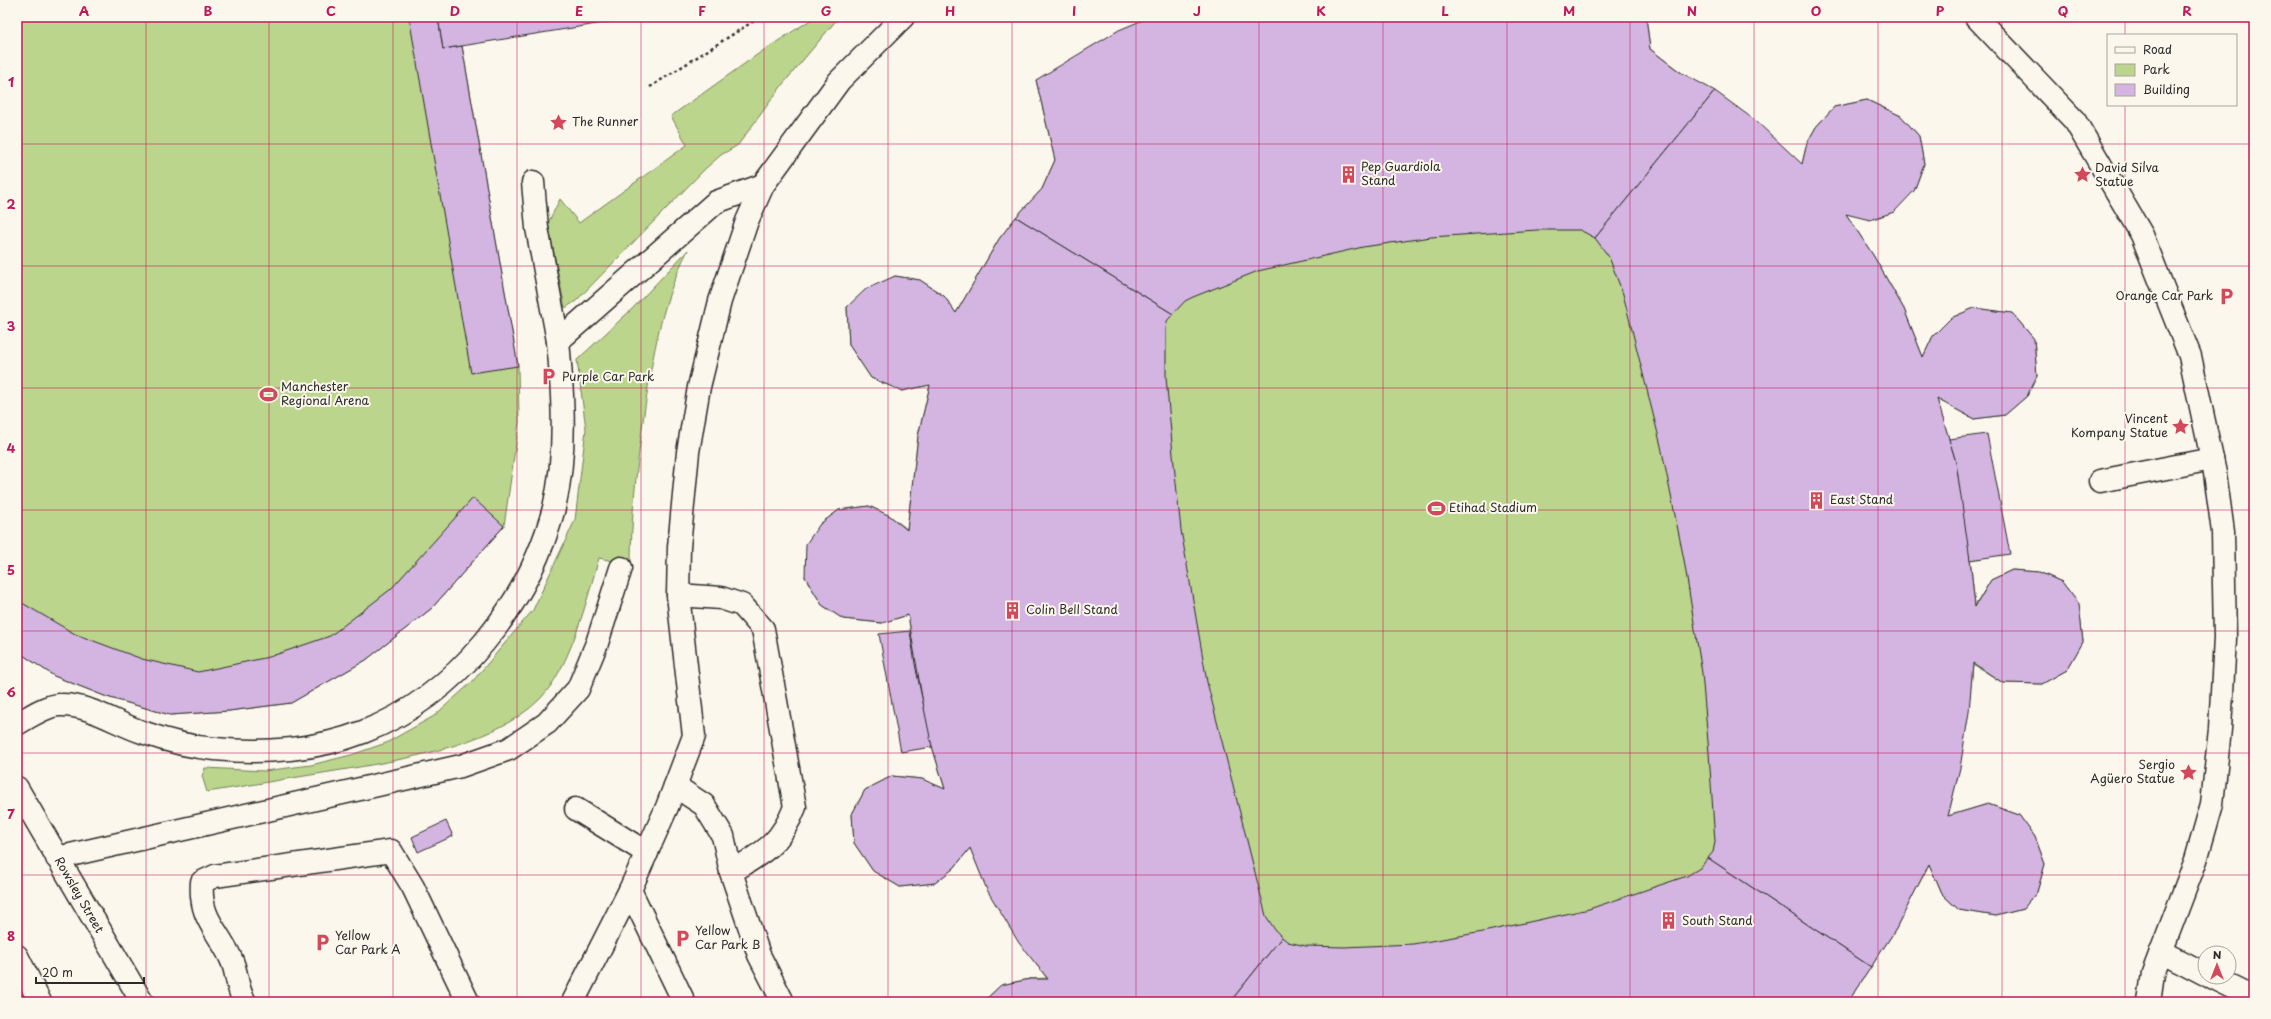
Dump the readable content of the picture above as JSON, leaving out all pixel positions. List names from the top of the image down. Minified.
{"streets":{"street":["Rowsley Street"]},"places":{"place":["The Runner","David Silva Statue","Vincent Kompany Statue","Sergio Agüero Statue"],"building":["Pep Guardiola Stand","East Stand","Colin Bell Stand","South Stand"],"parking":["Orange Car Park","Purple Car Park","Yellow Car Park B","Yellow Car Park A"],"sports":["Manchester Regional Arena","Etihad Stadium"]},"legend":["Road","Park","Building"],"scale_bar":"20 m","north":"top","grid":{"columns":["A","B","C","D","E","F","G","H","I","J","K","L","M","N","O","P","Q","R"],"rows":["1","2","3","4","5","6","7","8"]}}
